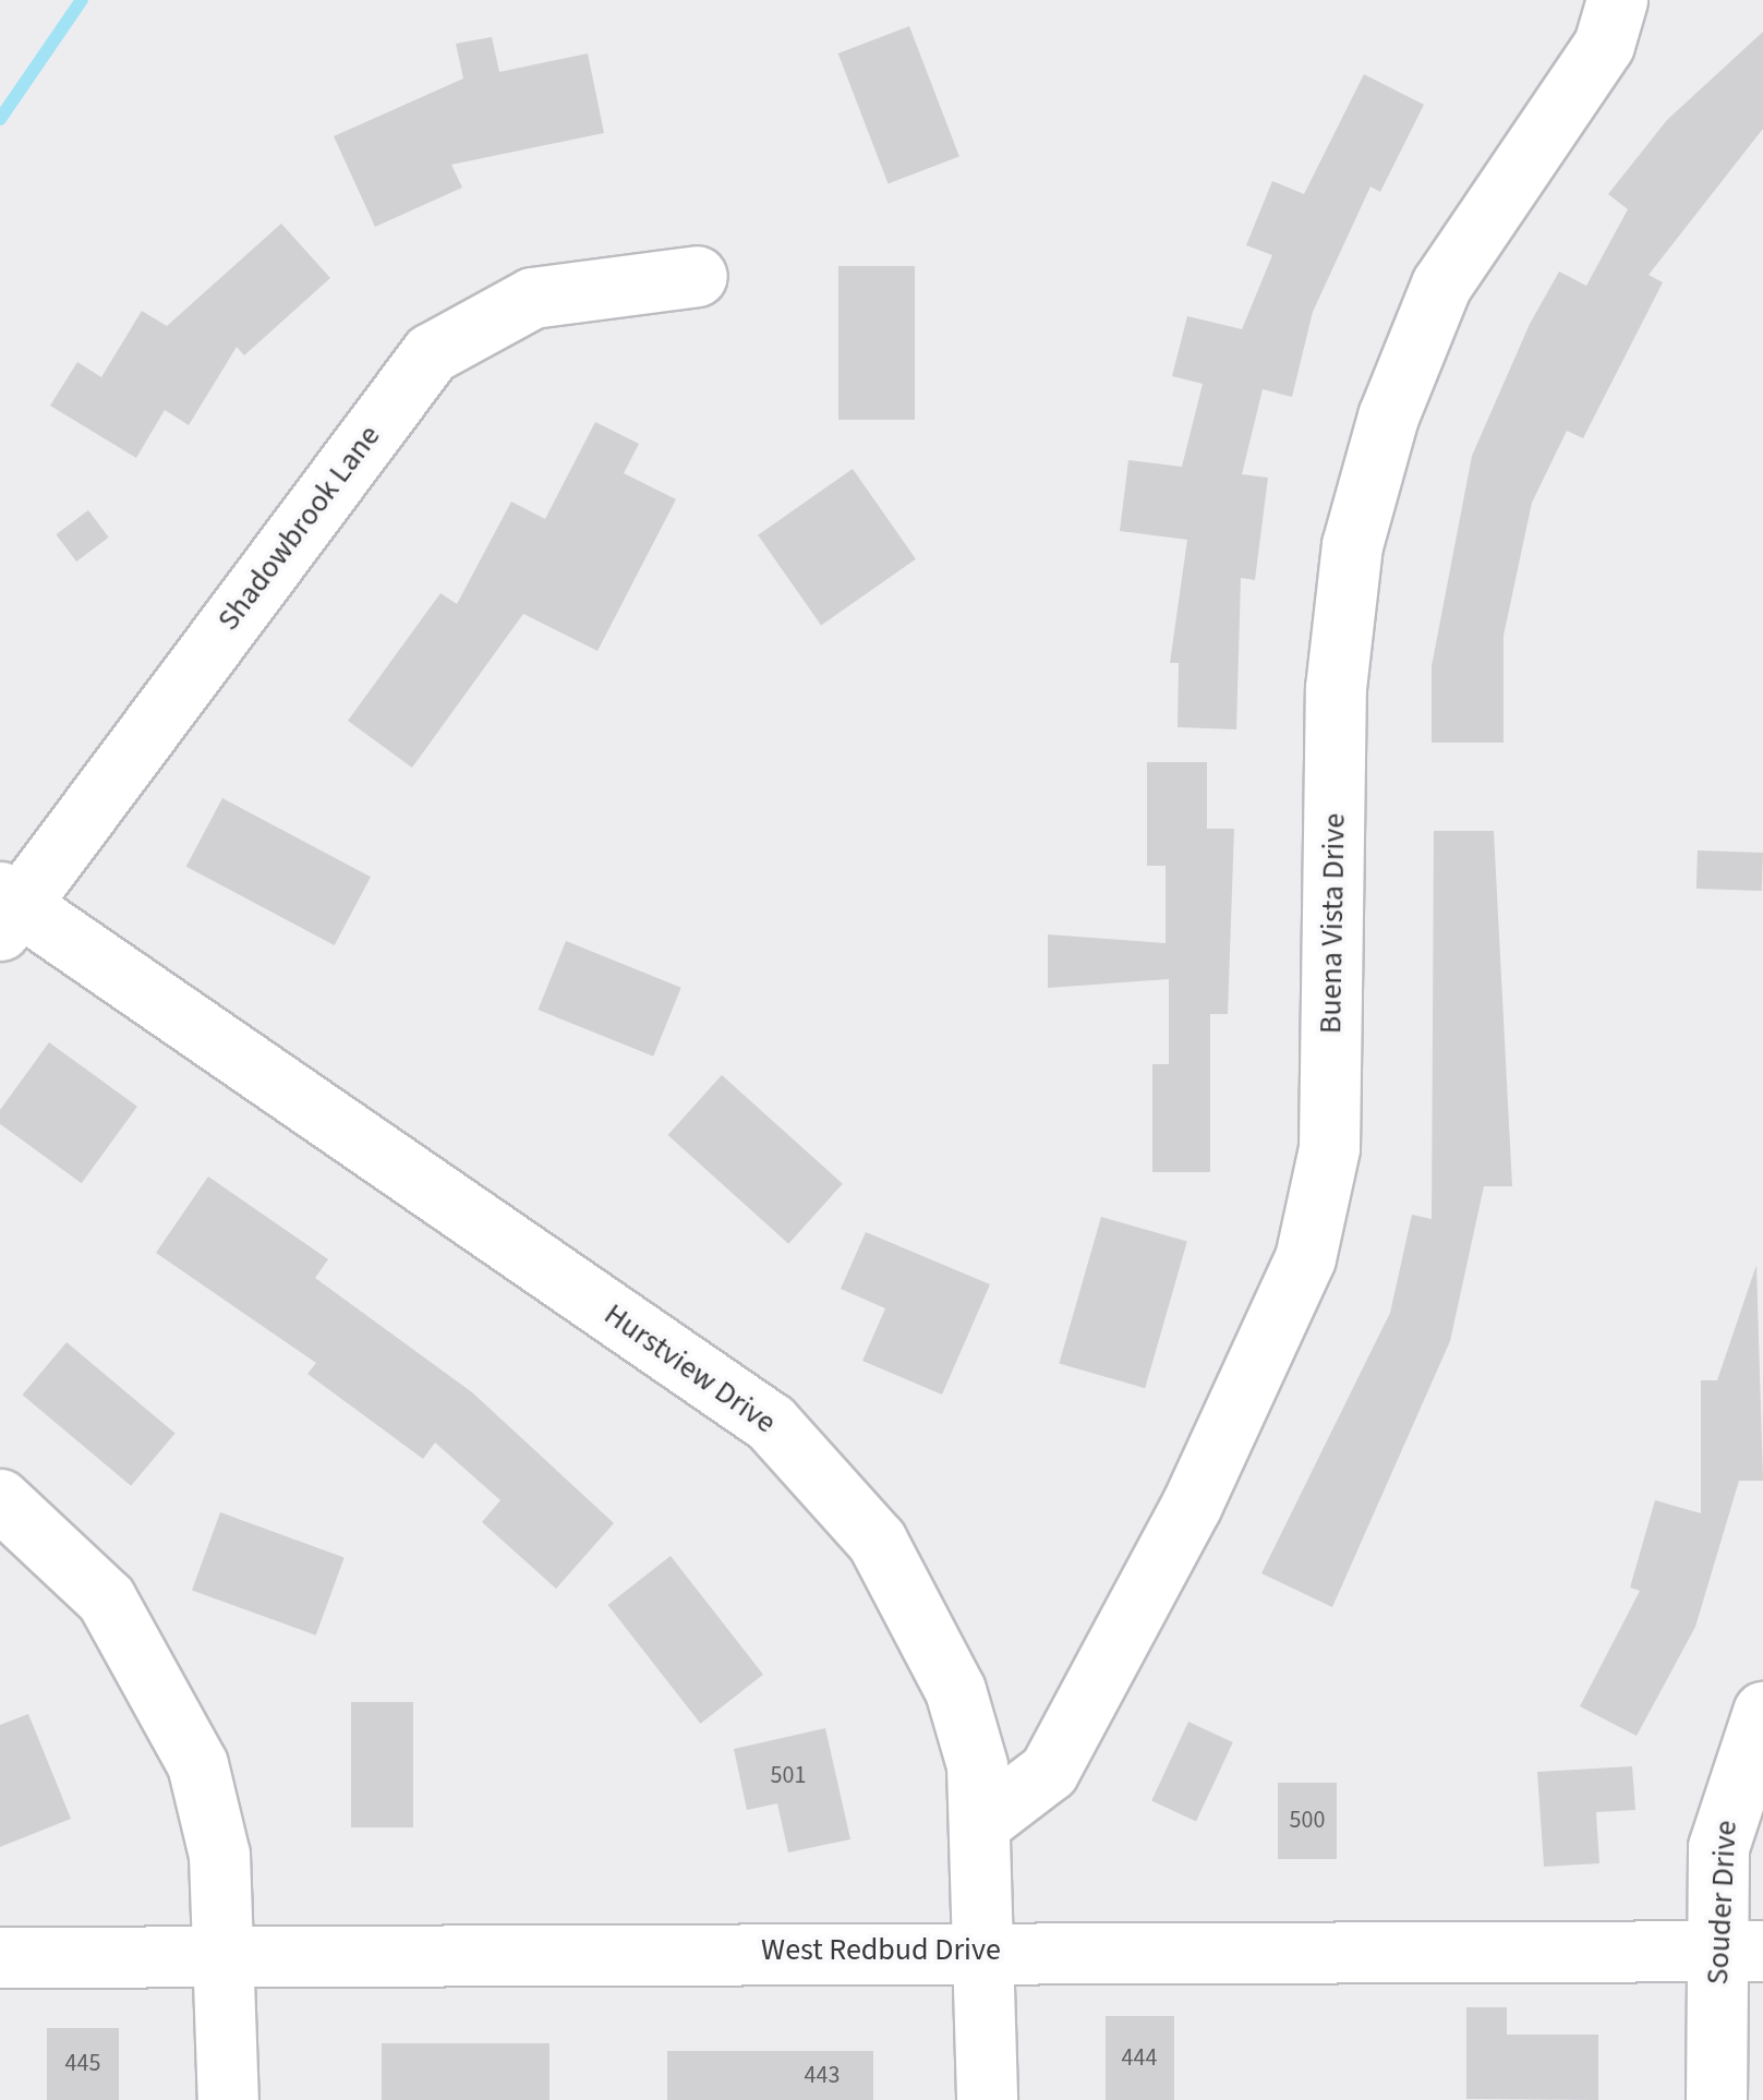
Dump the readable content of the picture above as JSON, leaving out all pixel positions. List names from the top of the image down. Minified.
{"streets":{"street":["Shadowbrook Lane","Buena Vista Drive","Hurstview Drive","Souder Drive","West Redbud Drive"]},"crossings":[["Shadowbrook Lane","Hurstview Drive"],["Buena Vista Drive","Hurstview Drive"],["Hurstview Drive","West Redbud Drive"],["Souder Drive","West Redbud Drive"]],"house_numbers":["501","500","444","445","443"]}
